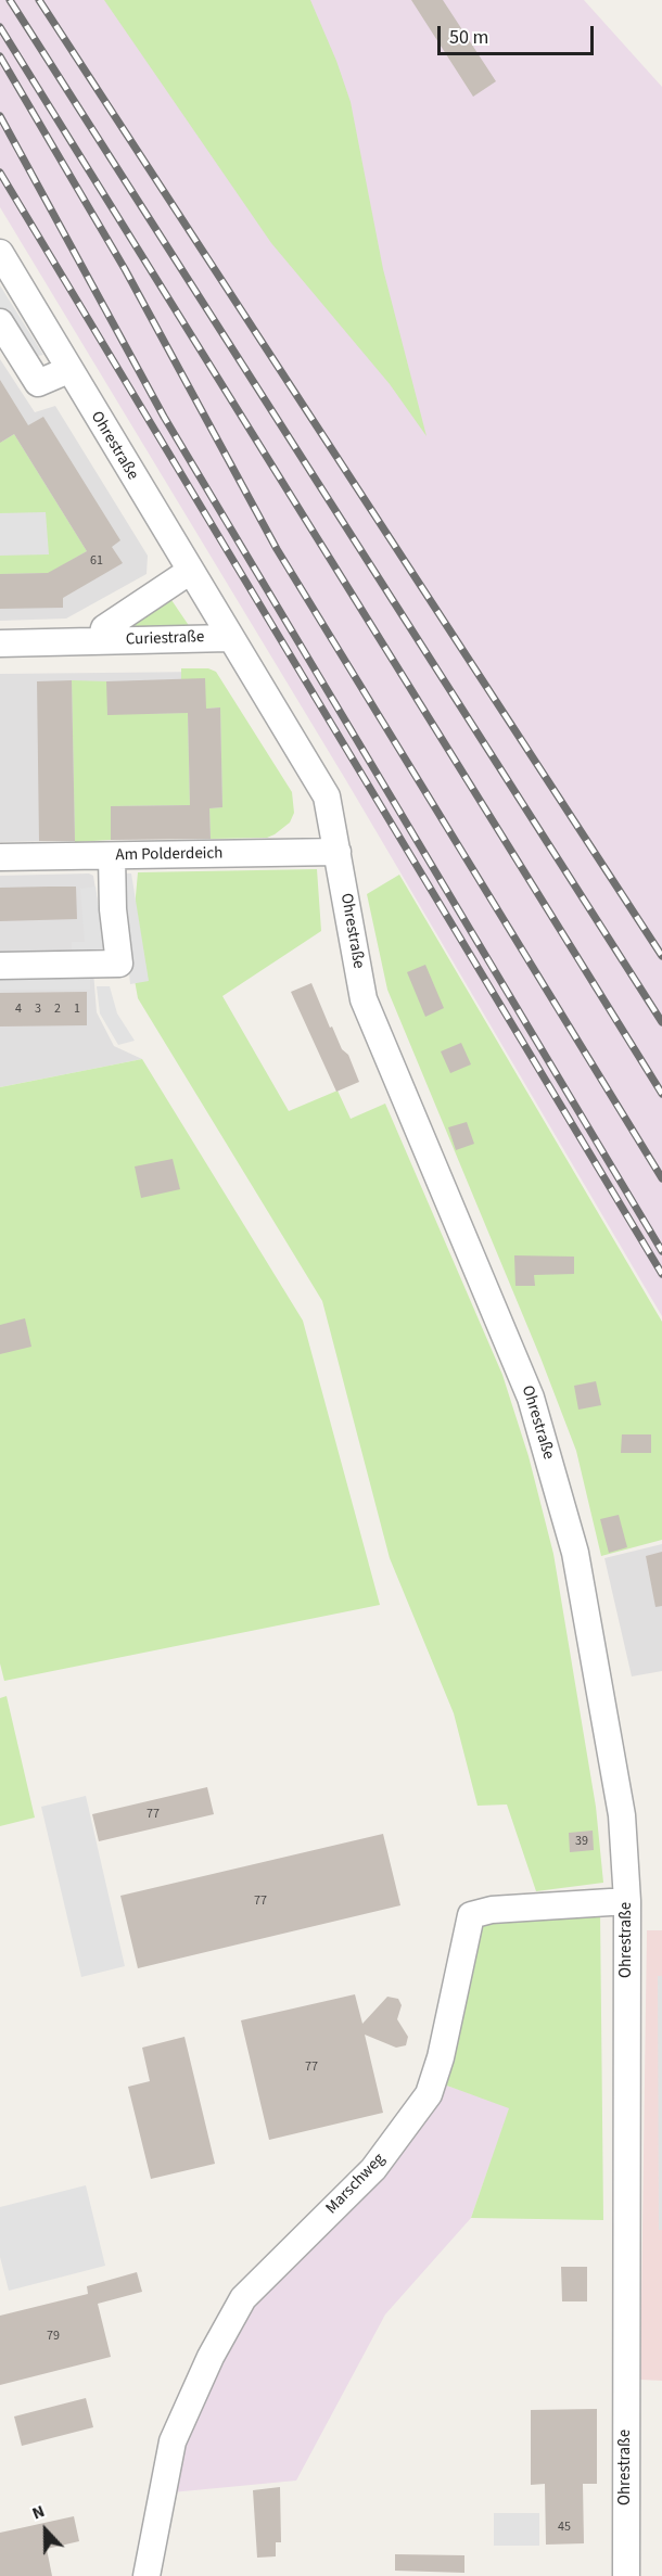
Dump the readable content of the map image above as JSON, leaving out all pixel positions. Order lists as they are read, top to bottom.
{
  "streets": {
    "street": [
      "Ohrestraße",
      "Curiestraße",
      "Am Polderdeich",
      "Marschweg"
    ]
  },
  "crossings": [
    ["Ohrestraße", "Curiestraße"],
    ["Ohrestraße", "Am Polderdeich"],
    ["Ohrestraße", "Marschweg"]
  ],
  "house_numbers": [
    "61",
    "4",
    "3",
    "2",
    "1",
    "77",
    "39",
    "77",
    "77",
    "79",
    "45"
  ],
  "scale_bar": "50 m",
  "north": "top"
}
